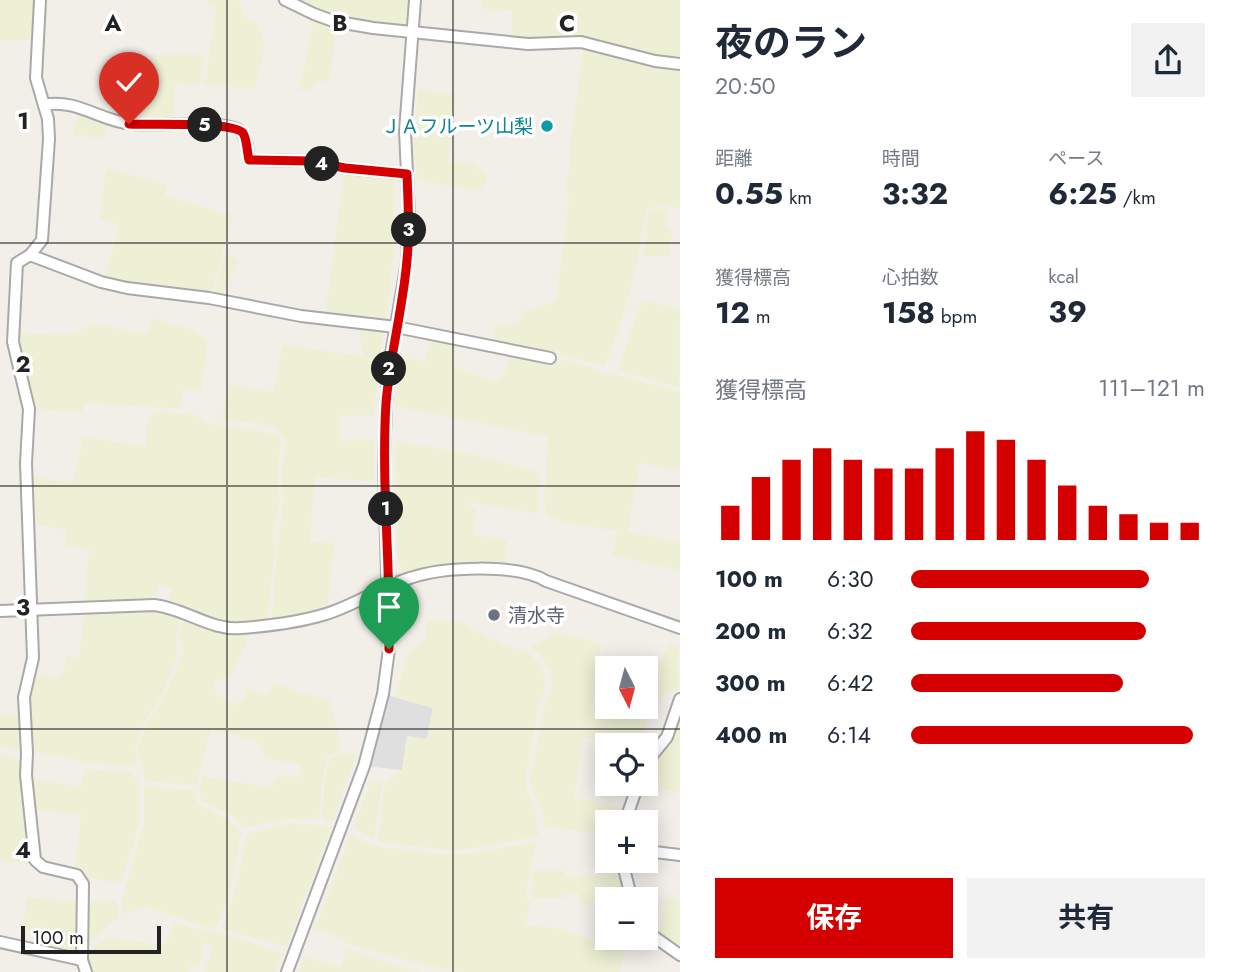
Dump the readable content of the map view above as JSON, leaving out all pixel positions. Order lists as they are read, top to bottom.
{
  "places": ["ＪＡフルーツ山梨", "清水寺"],
  "scale_bar": "100 m",
  "north": "bottom",
  "page": {
    "heading": ["夜のラン", "20:50"],
    "pins": [
      "5",
      "4",
      "3",
      "2",
      "1"
    ],
    "stats": [
      ["距離", "0.55 km"],
      ["時間", "3:32"],
      ["ペース", "6:25 /km"],
      ["獲得標高", "12 m"],
      ["心拍数", "158 bpm"],
      ["kcal", "39"]
    ],
    "chart": ["獲得標高", "111–121 m"],
    "list": [
      {
        "name": "100 m",
        "note": "6:30"
      },
      {
        "name": "200 m",
        "note": "6:32"
      },
      {
        "name": "300 m",
        "note": "6:42"
      },
      {
        "name": "400 m",
        "note": "6:14"
      }
    ],
    "map_buttons": ["+", "−"],
    "buttons": ["保存", "共有"],
    "scale": "100 m"
  },
  "grid": {
    "columns": ["A", "B", "C"],
    "rows": [
      "1",
      "2",
      "3",
      "4"
    ]
  }
}
